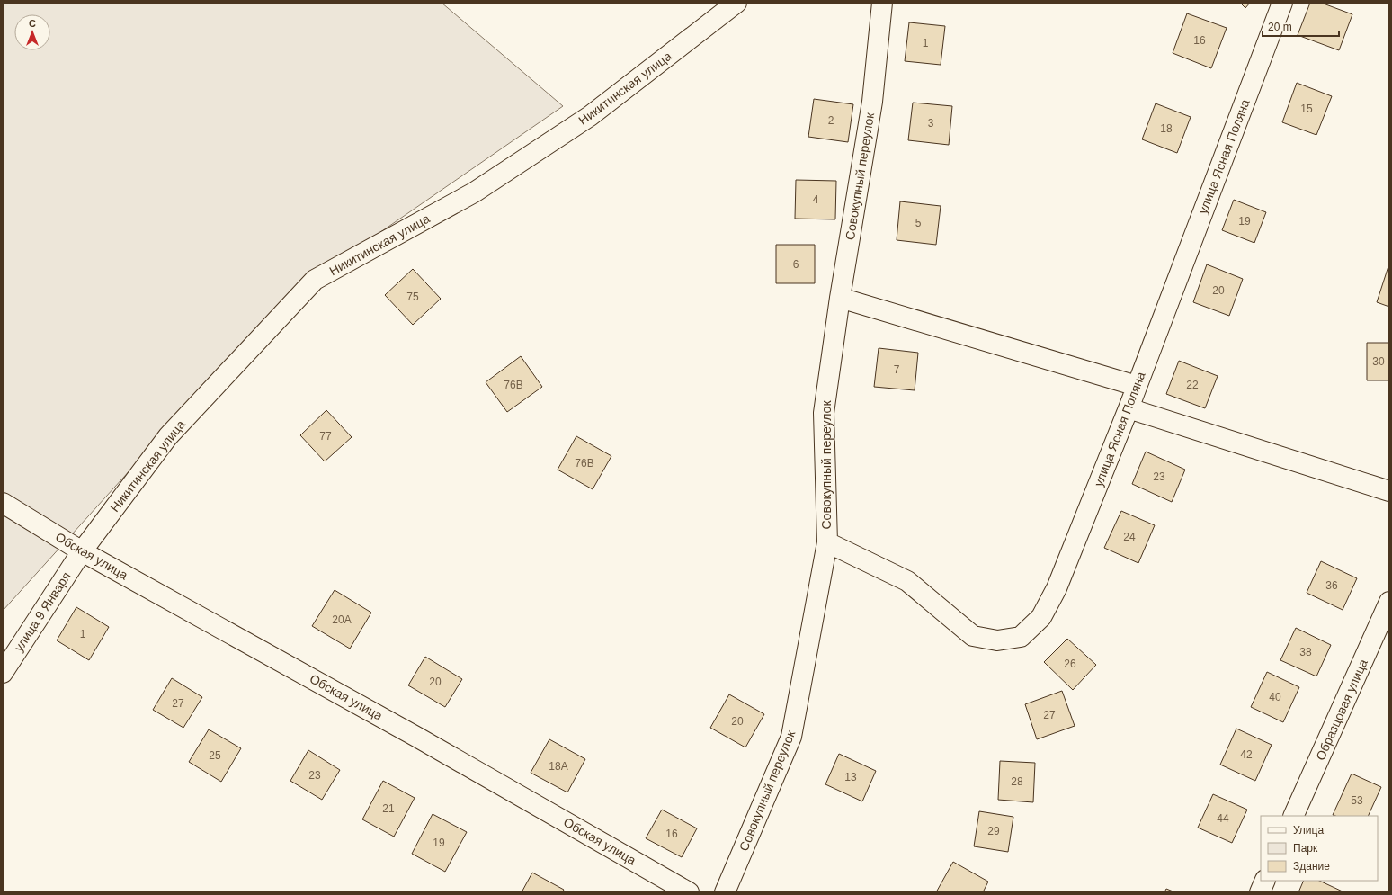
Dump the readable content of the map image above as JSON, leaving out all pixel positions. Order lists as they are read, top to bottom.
{
  "streets": {
    "street": [
      "Никитинская улица",
      "улица Ясная Поляна",
      "Совокупный переулок",
      "Обская улица",
      "улица 9 Января",
      "Образцовая улица"
    ]
  },
  "crossings": [
    ["Никитинская улица", "Обская улица"],
    ["Никитинская улица", "улица 9 Января"],
    ["улица Ясная Поляна", "Совокупный переулок"],
    ["Обская улица", "улица 9 Января"]
  ],
  "house_numbers": [
    "16",
    "1",
    "15",
    "2",
    "3",
    "18",
    "4",
    "19",
    "5",
    "6",
    "20",
    "75",
    "30",
    "7",
    "76В",
    "22",
    "77",
    "76В",
    "23",
    "24",
    "36",
    "20А",
    "1",
    "38",
    "26",
    "20",
    "40",
    "27",
    "27",
    "20",
    "42",
    "25",
    "18А",
    "23",
    "13",
    "28",
    "53",
    "21",
    "44",
    "29",
    "16",
    "19"
  ],
  "legend": ["Улица", "Парк", "Здание"],
  "scale_bar": "20 m",
  "north": "top"
}
